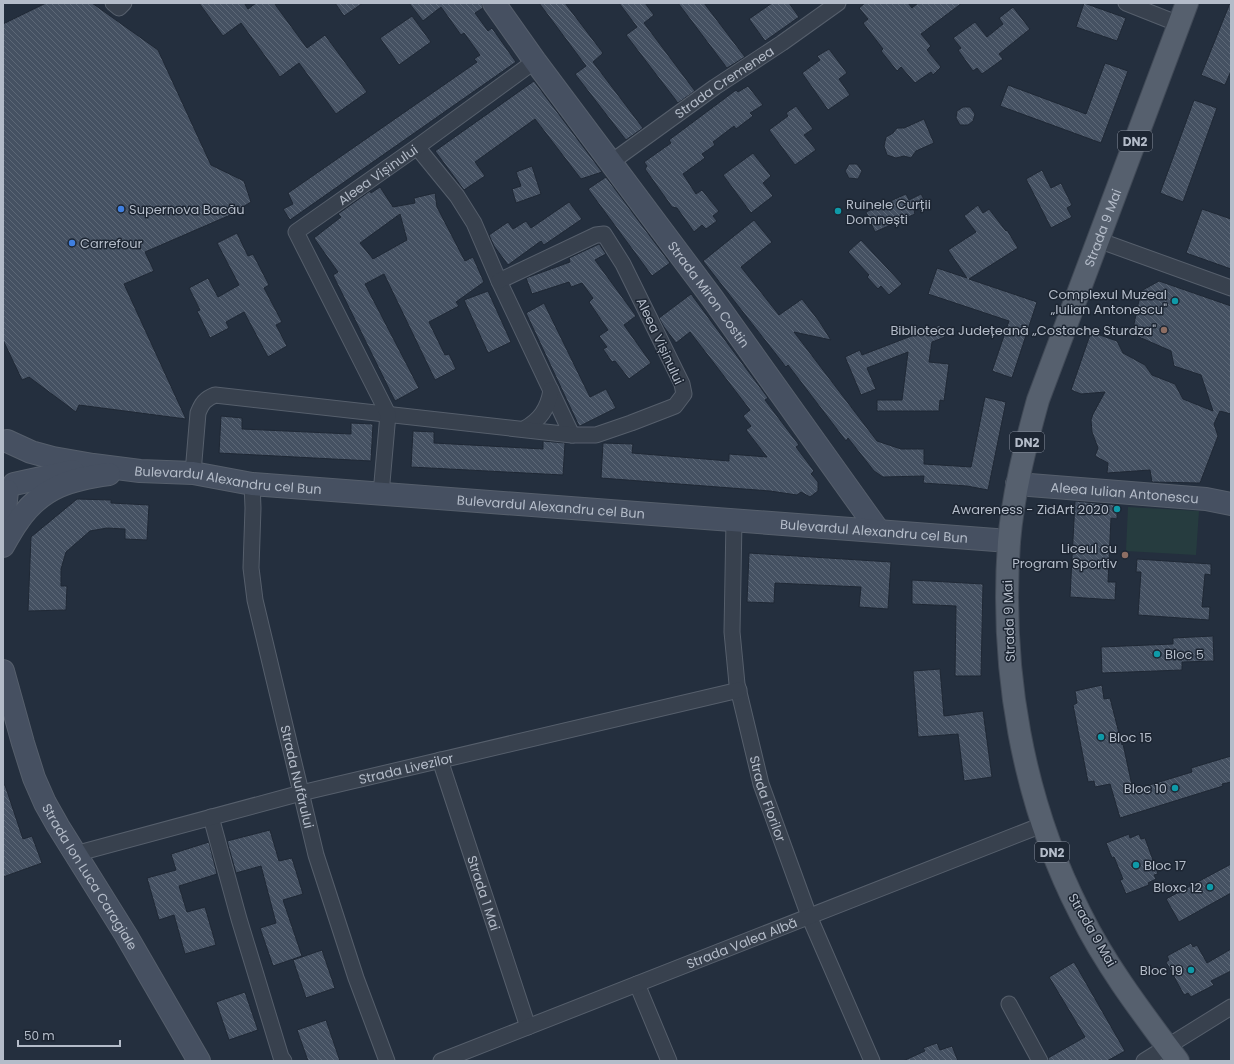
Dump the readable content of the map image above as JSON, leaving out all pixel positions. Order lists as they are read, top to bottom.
{
  "streets": {
    "main road": [
      "DN2",
      "Strada 9 Mai",
      "Strada Miron Costin",
      "Bulevardul Alexandru cel Bun",
      "Aleea Iulian Antonescu",
      "Strada Ion Luca Caragiale"
    ],
    "street": [
      "Strada Cremenea",
      "Aleea Vișinului",
      "Strada Livezilor",
      "Strada Nufărului",
      "Strada Florilor",
      "Strada 1 Mai",
      "Strada Valea Albă"
    ]
  },
  "crossings": [
    ["Strada Cremenea", "Strada Miron Costin"],
    ["Aleea Vișinului", "Bulevardul Alexandru cel Bun"],
    ["Strada 9 Mai", "Bulevardul Alexandru cel Bun"],
    ["Strada 9 Mai", "Aleea Iulian Antonescu"],
    ["Strada 9 Mai", "Strada Valea Albă"],
    ["Strada Miron Costin", "Bulevardul Alexandru cel Bun"],
    ["Bulevardul Alexandru cel Bun", "Strada Nufărului"],
    ["Bulevardul Alexandru cel Bun", "Strada Florilor"],
    ["Strada Livezilor", "Strada Nufărului"],
    ["Strada Livezilor", "Strada Florilor"],
    ["Strada Livezilor", "Strada Ion Luca Caragiale"],
    ["Strada Livezilor", "Strada 1 Mai"],
    ["Strada Florilor", "Strada Valea Albă"],
    ["Strada 1 Mai", "Strada Valea Albă"]
  ],
  "places": [
    "Supernova Bacău",
    "Ruinele Curții Domnești",
    "Carrefour",
    "Complexul Muzeal „Iulian Antonescu\"",
    "Biblioteca Județeană „Costache Sturdza\"",
    "Awareness - ZidArt 2020",
    "Liceul cu Program Sportiv",
    "Bloc 5",
    "Bloc 15",
    "Bloc 10",
    "Bloc 17",
    "Bloxc 12",
    "Bloc 19"
  ],
  "scale_bar": "50 m"
}
